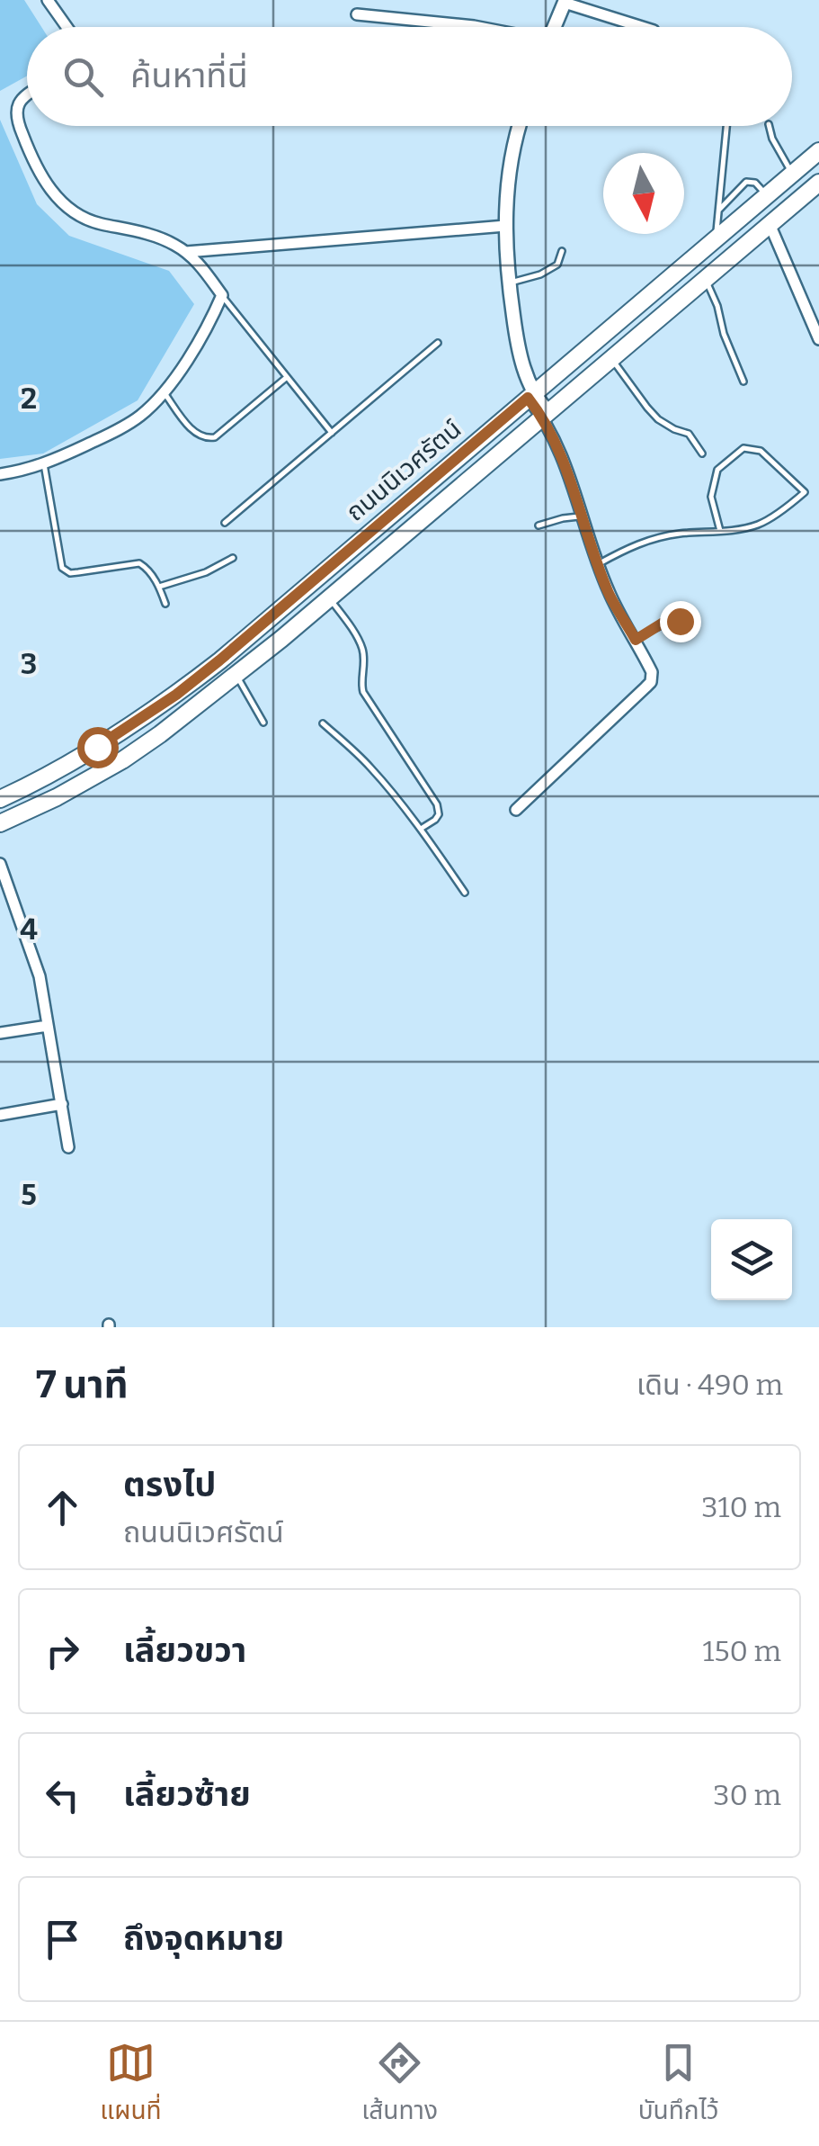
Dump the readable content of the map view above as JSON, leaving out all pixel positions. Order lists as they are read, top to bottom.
{
  "streets": {
    "main road": ["ถนนนิเวศรัตน์"]
  },
  "north": "bottom",
  "page": {
    "search": "ค้นหาที่นี่",
    "heading": ["7 นาที", "เดิน · 490 m"],
    "list": [
      ["ตรงไป", "ถนนนิเวศรัตน์", "310 m"],
      ["เลี้ยวขวา", "150 m"],
      ["เลี้ยวซ้าย", "30 m"],
      "ถึงจุดหมาย"
    ],
    "nav": ["แผนที่", "เส้นทาง", "บันทึกไว้"]
  },
  "grid": {
    "rows": [
      "2",
      "3",
      "4",
      "5"
    ]
  }
}
